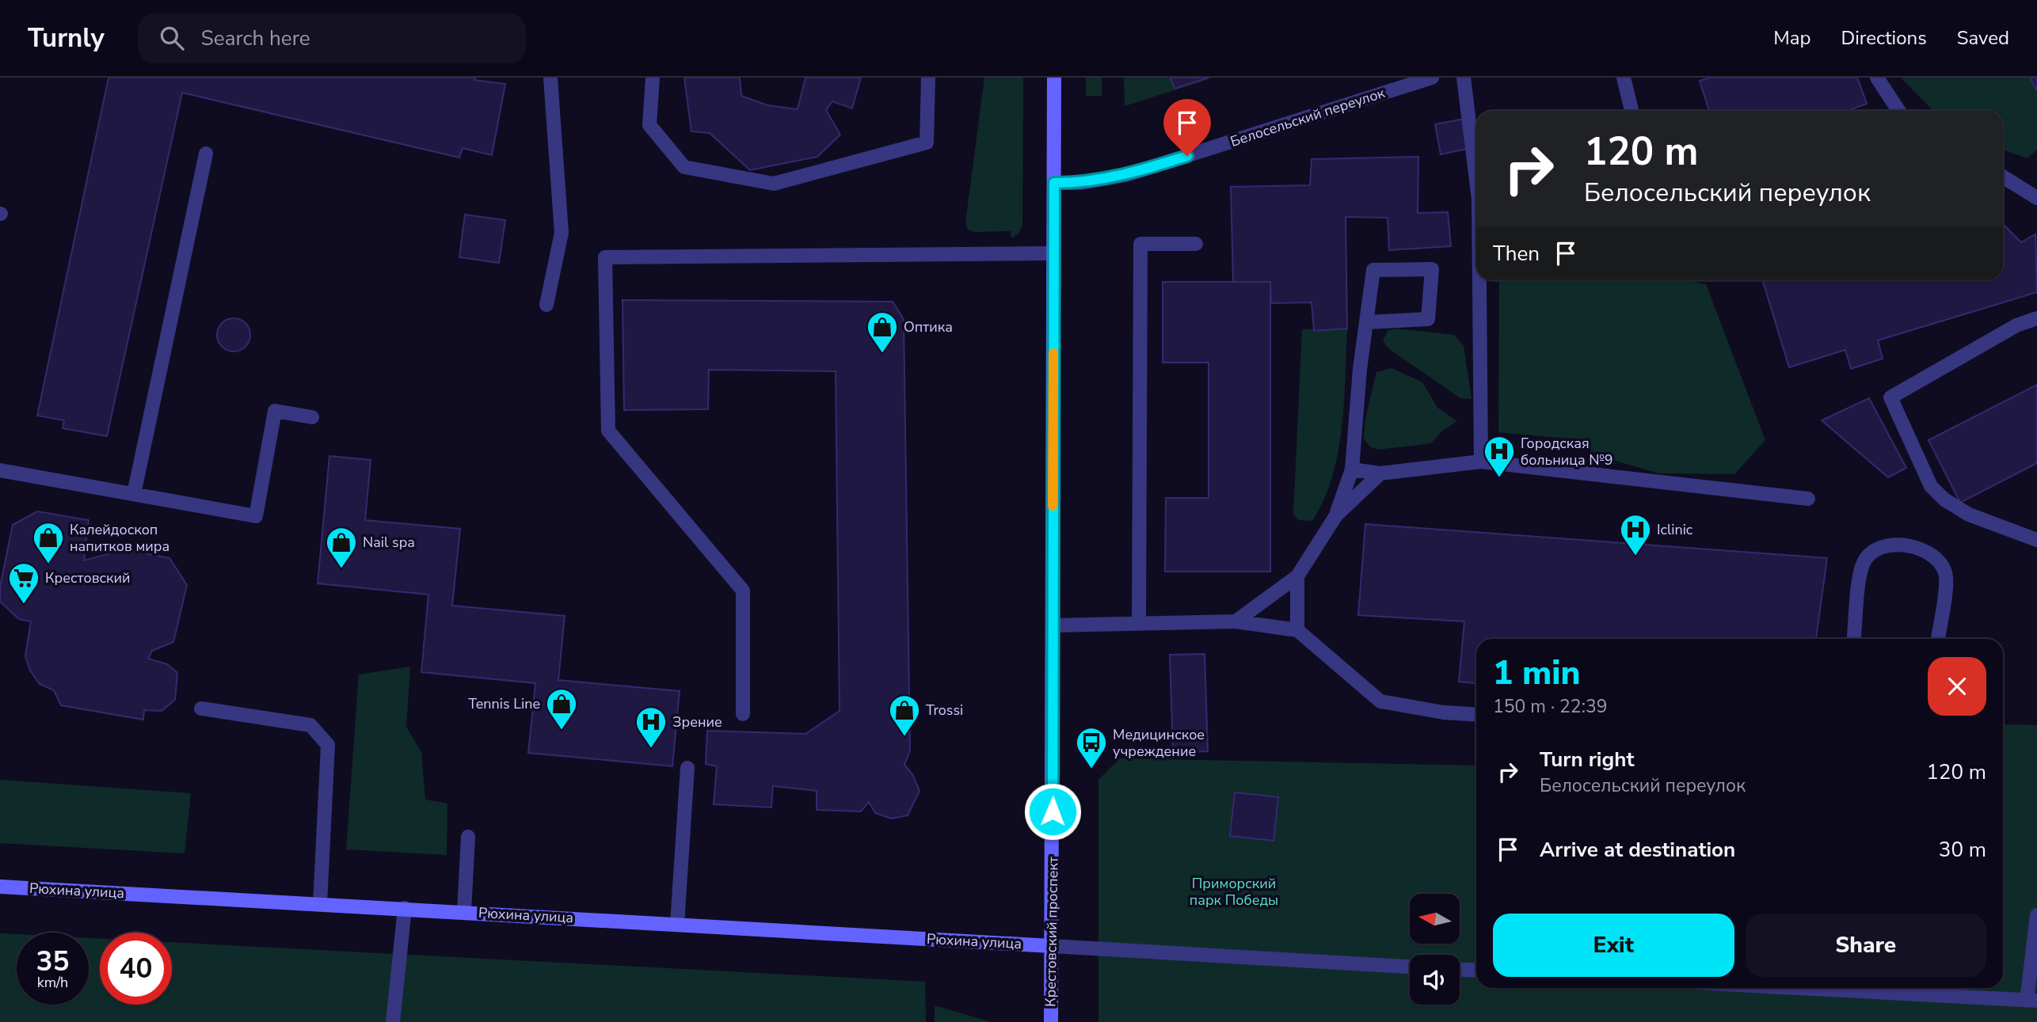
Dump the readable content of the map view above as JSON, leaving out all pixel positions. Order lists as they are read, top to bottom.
{
  "streets": {
    "street": ["Белосельский переулок", "Рюхина улица", "Крестовский проспект"]
  },
  "crossings": [
    ["Белосельский переулок", "Крестовский проспект"],
    ["Рюхина улица", "Крестовский проспект"]
  ],
  "parks": ["Приморский парк Победы"],
  "places": {
    "shop": [
      "Оптика",
      "Калейдоскоп напитков мира",
      "Nail spa",
      "Tennis Line",
      "Trossi"
    ],
    "hospital": ["Городская больница №9", "Iclinic", "Зрение"],
    "supermarket": ["Крестовский"],
    "bus stop": ["Медицинское учреждение"]
  },
  "north": "left",
  "page": {
    "header": "Turnly",
    "search": "Search here",
    "nav": ["Map", "Directions", "Saved"],
    "turn": ["120 m", "Белосельский переулок"],
    "then": "Then",
    "heading": ["1 min", "150 m · 22:39"],
    "list": [
      {
        "name": "Turn right",
        "note": "Белосельский переулок",
        "value": "120 m"
      },
      {
        "name": "Arrive at destination",
        "value": "30 m"
      }
    ],
    "buttons": ["Exit", "Share"],
    "speed": "35 km/h",
    "limit": "40"
  }
}
